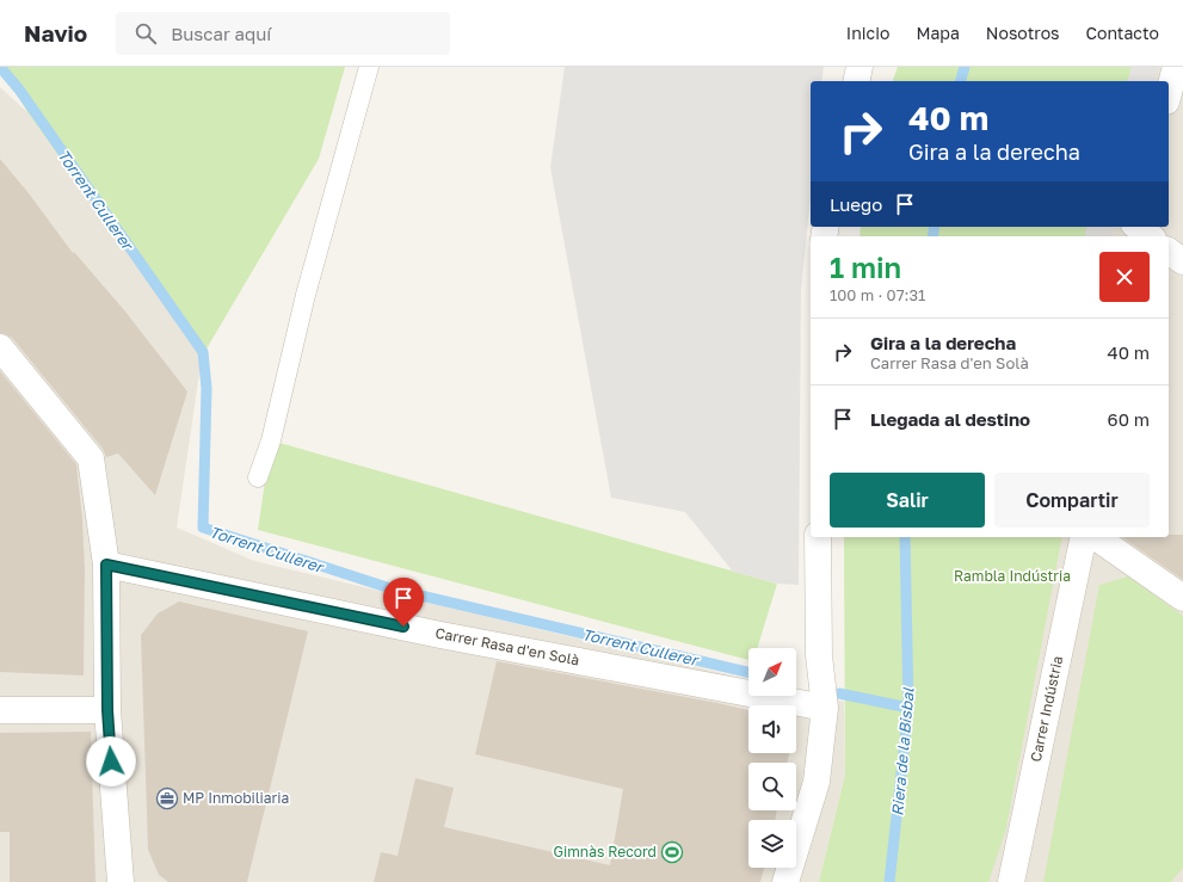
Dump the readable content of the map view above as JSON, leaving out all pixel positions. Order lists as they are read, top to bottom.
{
  "streets": {
    "street": ["Carrer Rasa d'en Solà", "Carrer Indústria"]
  },
  "water": ["Torrent Cullerer", "Riera de la Bisbal"],
  "parks": ["Rambla Indústria"],
  "places": {
    "office": ["MP Inmobiliaria"],
    "sports": ["Gimnàs Record"]
  },
  "north": "top right",
  "page": {
    "header": "Navio",
    "search": "Buscar aquí",
    "nav": [
      "Inicio",
      "Mapa",
      "Nosotros",
      "Contacto"
    ],
    "turn": ["40 m", "Gira a la derecha"],
    "then": "Luego",
    "heading": ["1 min", "100 m · 07:31"],
    "list": [
      {
        "name": "Gira a la derecha",
        "note": "Carrer Rasa d'en Solà",
        "value": "40 m"
      },
      {
        "name": "Llegada al destino",
        "value": "60 m"
      }
    ],
    "buttons": ["Salir", "Compartir"]
  }
}
